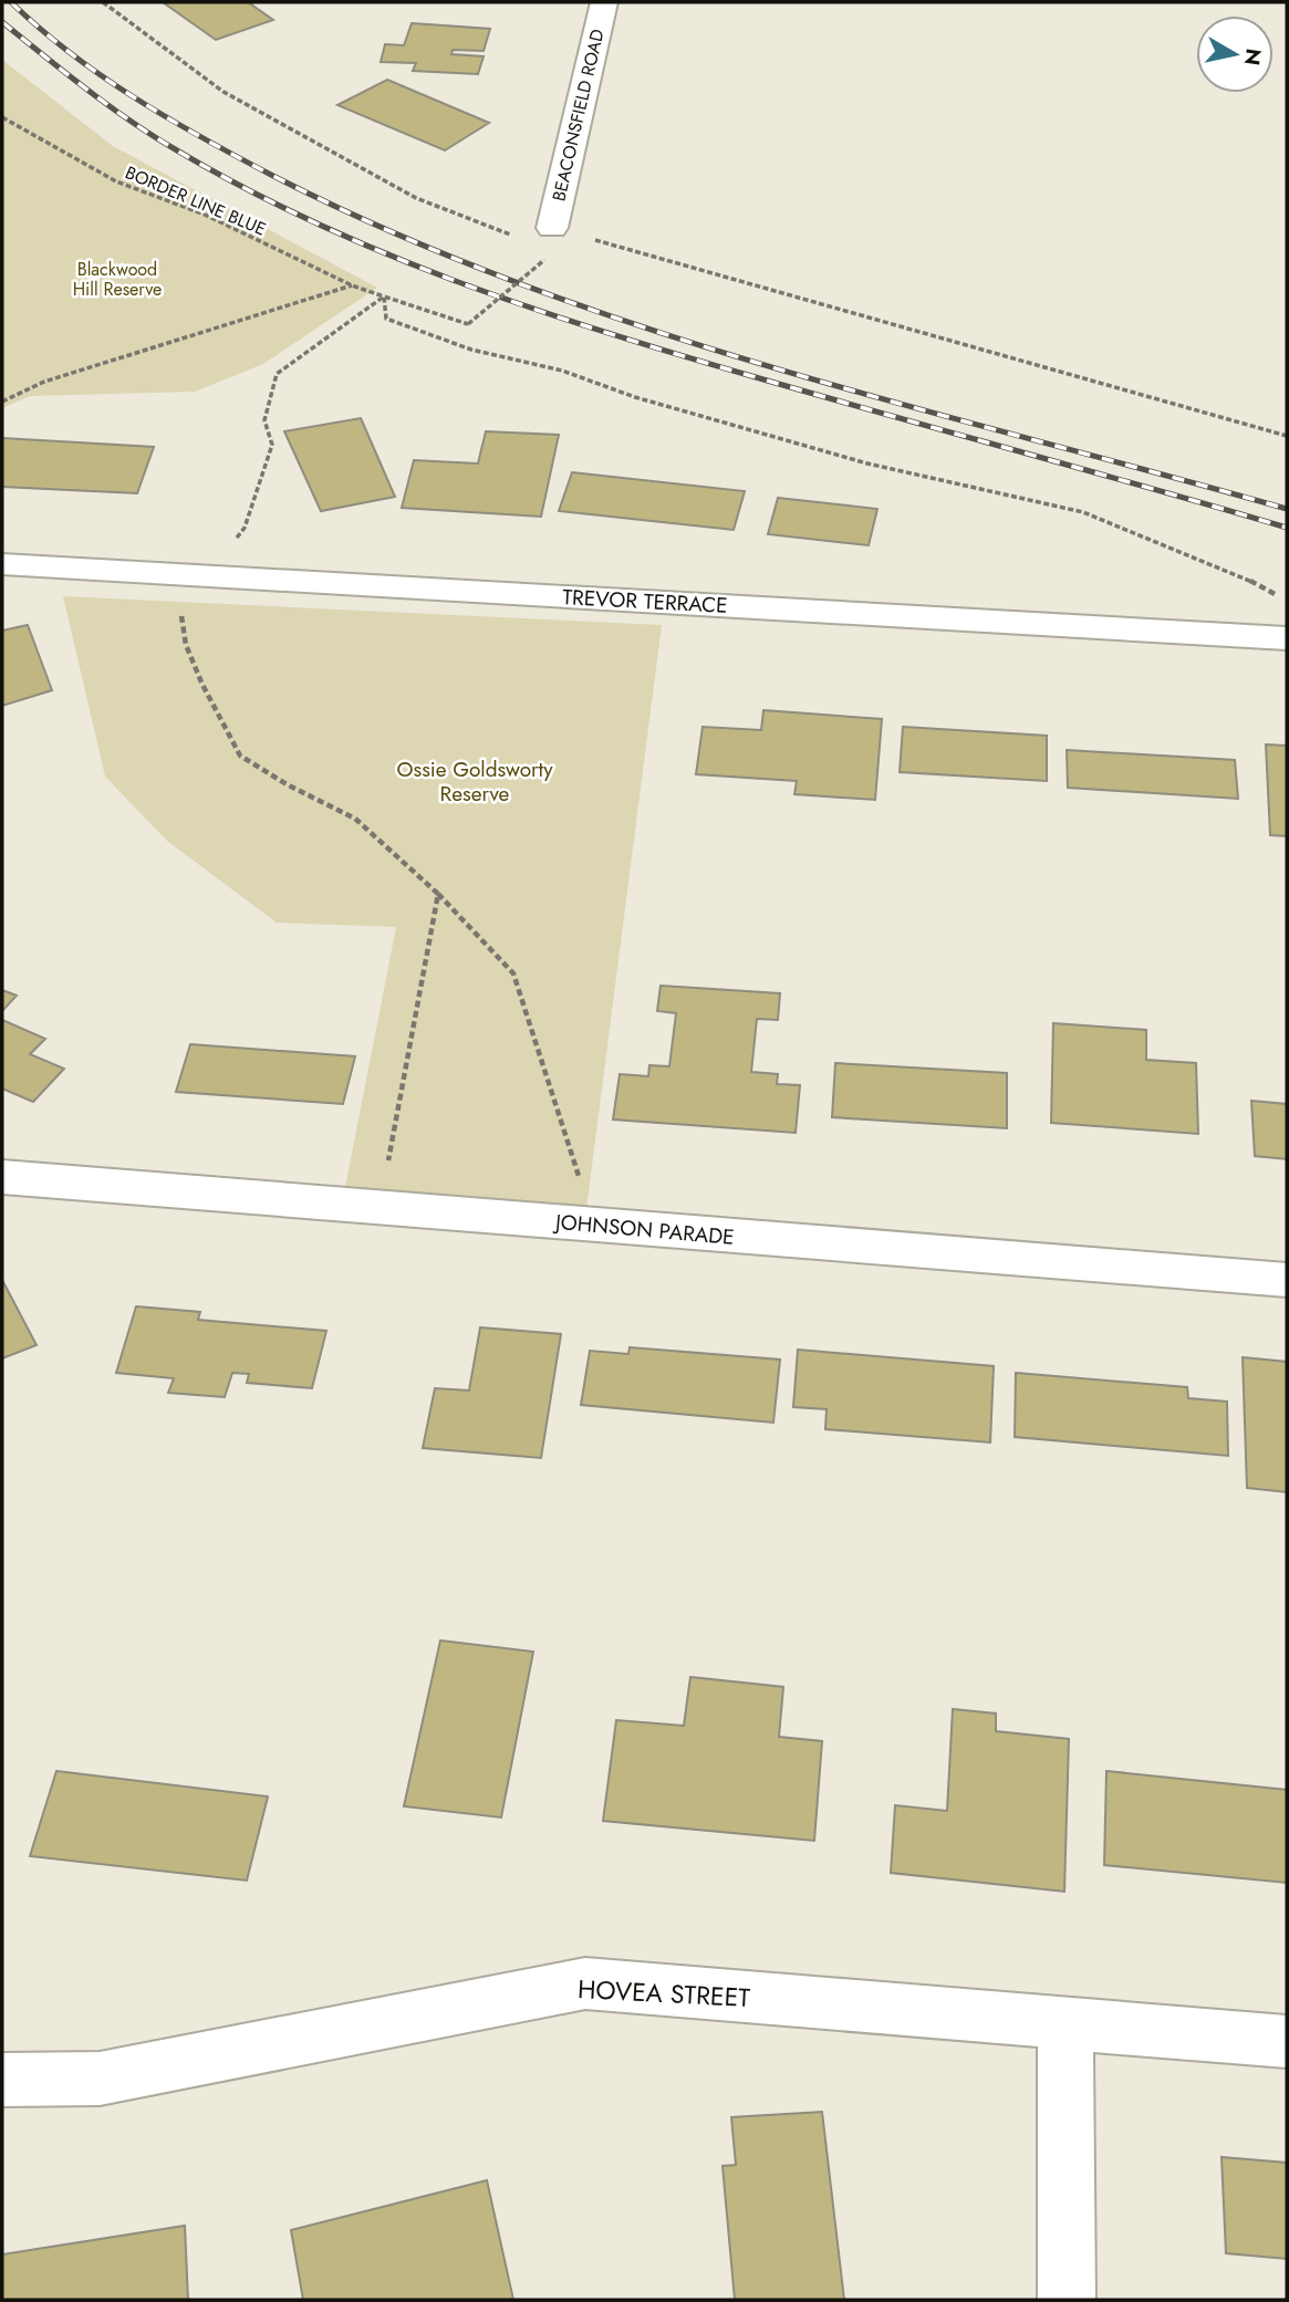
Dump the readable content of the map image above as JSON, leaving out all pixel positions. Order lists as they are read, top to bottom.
{
  "streets": {
    "street": [
      "BEACONSFIELD ROAD",
      "TREVOR TERRACE",
      "JOHNSON PARADE",
      "HOVEA STREET"
    ],
    "path": ["BORDER LINE BLUE"]
  },
  "parks": ["Blackwood Hill Reserve", "Ossie Goldsworty Reserve"],
  "north": "right"
}
